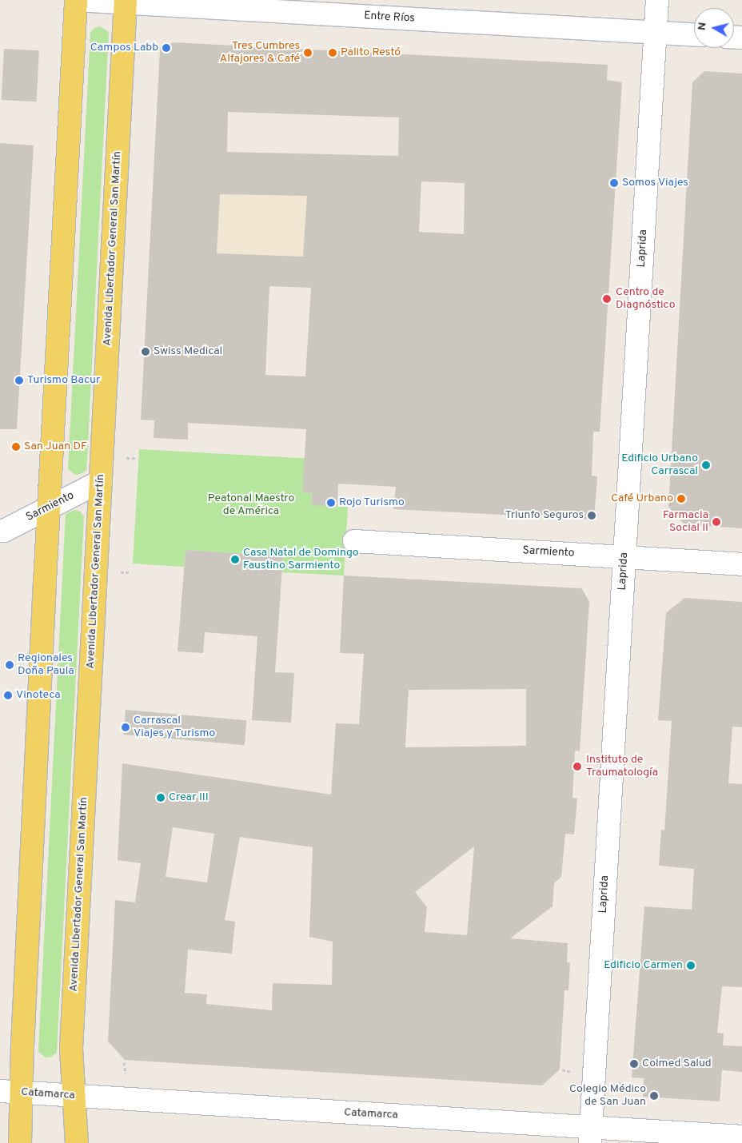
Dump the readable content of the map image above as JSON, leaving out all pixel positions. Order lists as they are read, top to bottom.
{
  "streets": {
    "main road": ["Avenida Libertador General San Martín"],
    "street": [
      "Entre Ríos",
      "Laprida",
      "Sarmiento",
      "Catamarca"
    ]
  },
  "crossings": [
    ["Entre Ríos", "Avenida Libertador General San Martín"],
    ["Entre Ríos", "Laprida"],
    ["Avenida Libertador General San Martín", "Sarmiento"],
    ["Avenida Libertador General San Martín", "Catamarca"],
    ["Laprida", "Sarmiento"],
    ["Laprida", "Catamarca"]
  ],
  "parks": ["Peatonal Maestro de América"],
  "places": [
    "Campos Labb",
    "Tres Cumbres Alfajores & Café",
    "Palito Restó",
    "Somos Viajes",
    "Centro de Diagnóstico",
    "Swiss Medical",
    "Turismo Bacur",
    "San Juan DF",
    "Edificio Urbano Carrascal",
    "Café Urbano",
    "Rojo Turismo",
    "Triunfo Seguros",
    "Farmacia Social II",
    "Casa Natal de Domingo Faustino Sarmiento",
    "Regionales Doña Paula",
    "Vinoteca",
    "Carrascal Viajes y Turismo",
    "Instituto de Traumatología",
    "Crear III",
    "Edificio Carmen",
    "Colmed Salud",
    "Colegio Médico de San Juan"
  ],
  "north": "left"
}
